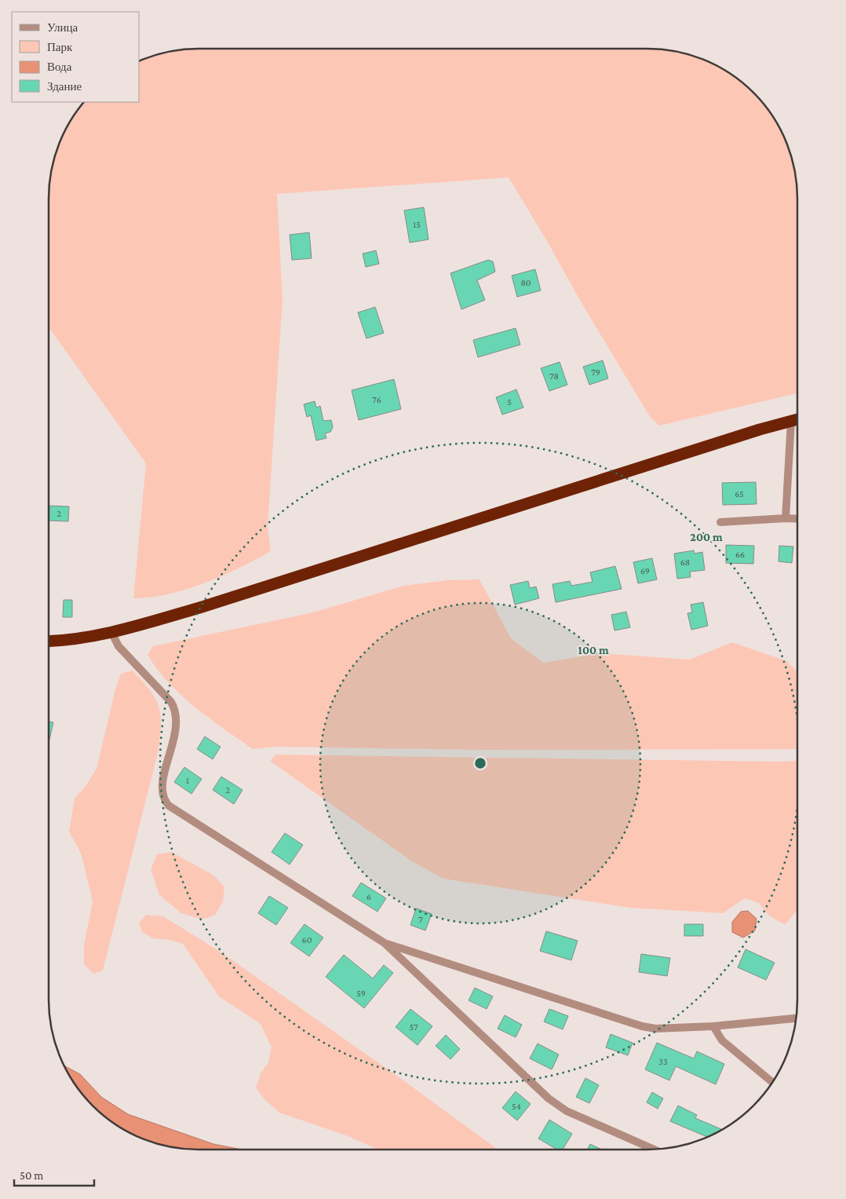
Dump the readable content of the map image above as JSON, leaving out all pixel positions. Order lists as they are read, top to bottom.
{
  "house_numbers": [
    "15",
    "80",
    "79",
    "78",
    "76",
    "5",
    "65",
    "2",
    "66",
    "68",
    "69",
    "1",
    "2",
    "6",
    "7",
    "60",
    "59",
    "57",
    "33",
    "54"
  ],
  "legend": [
    "Улица",
    "Парк",
    "Вода",
    "Здание"
  ],
  "scale_bar": "50 m",
  "rings": ["200 m", "100 m"]
}
